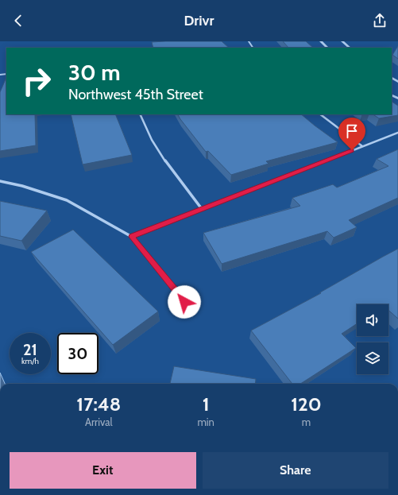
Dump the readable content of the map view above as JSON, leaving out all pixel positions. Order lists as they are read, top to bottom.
{
  "page": {
    "header": "Drivr",
    "turn": ["30 m", "Northwest 45th Street"],
    "speed": "21 km/h",
    "limit": "30",
    "eta": [
      "17:48",
      "Arrival",
      "1",
      "min",
      "120",
      "m"
    ],
    "buttons": ["Exit", "Share"]
  }
}
